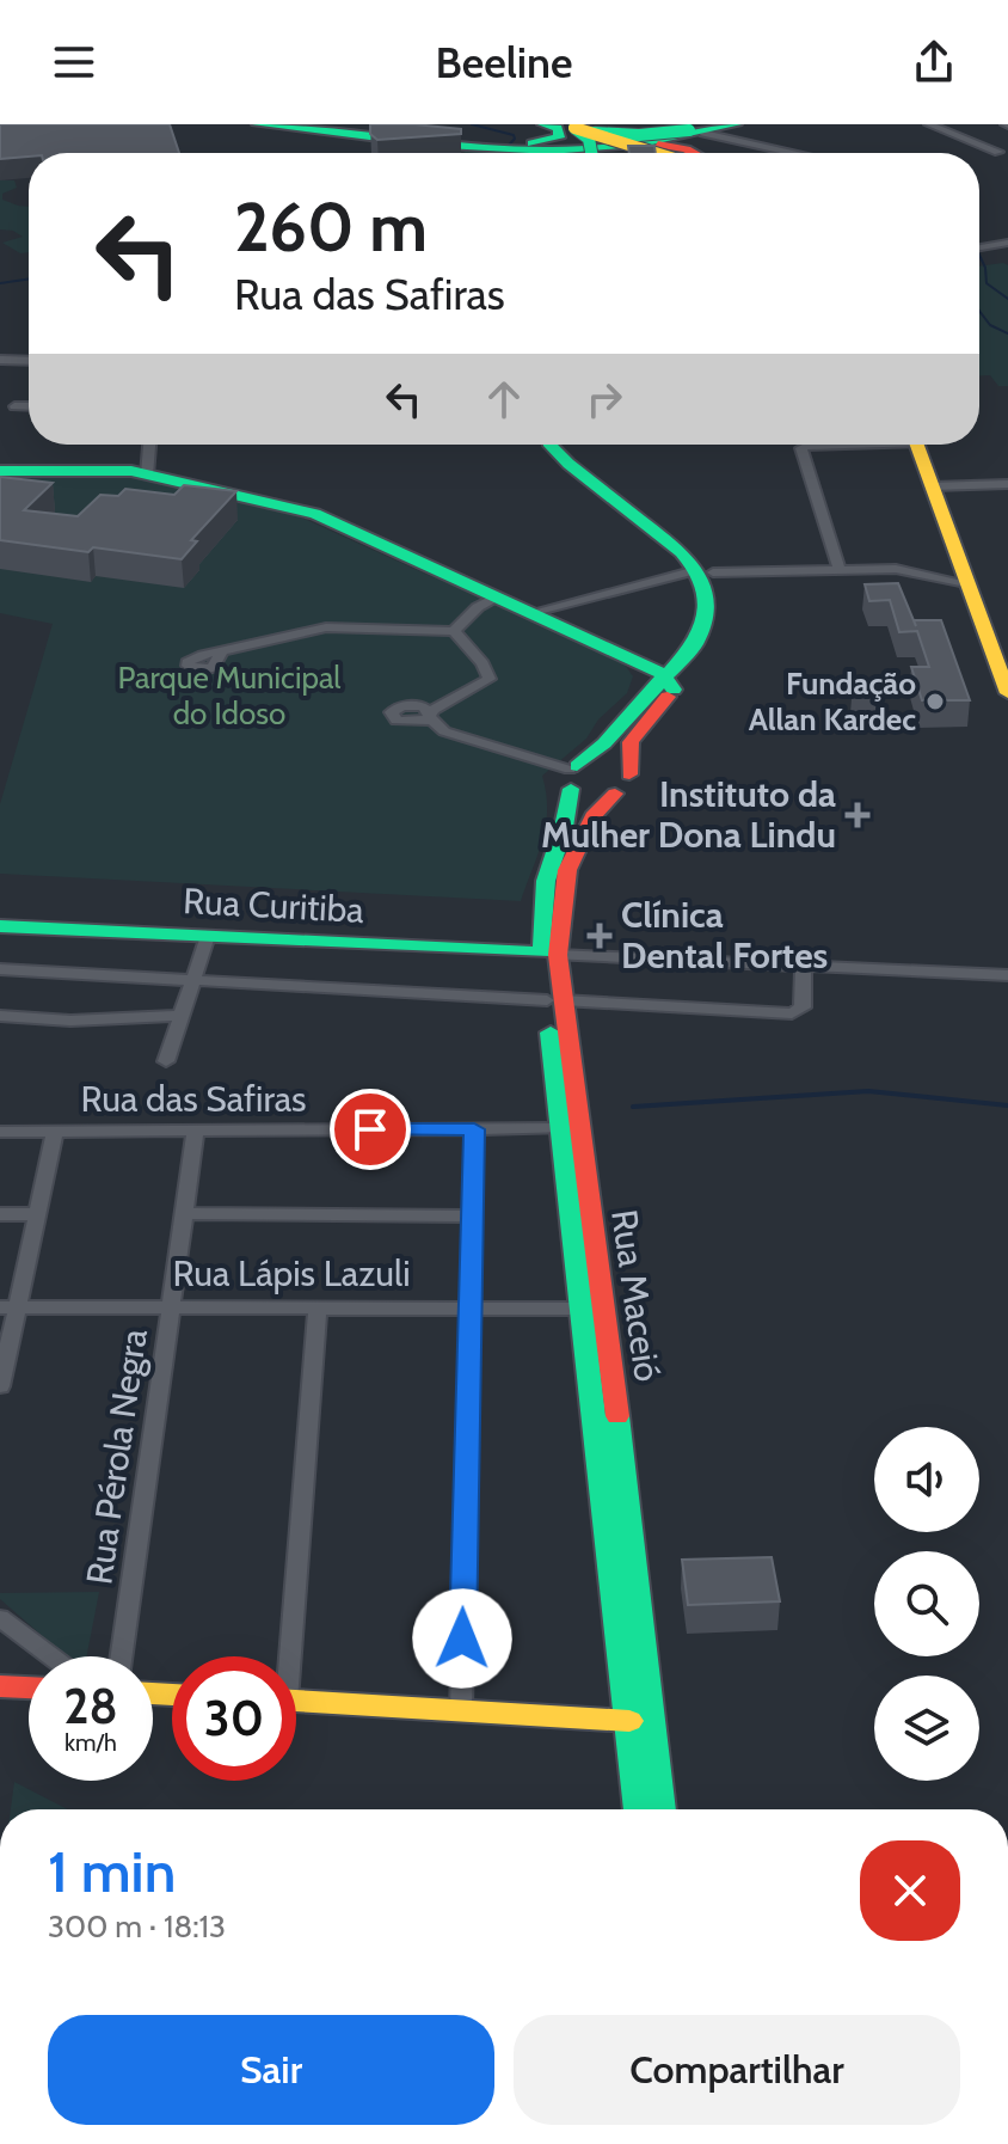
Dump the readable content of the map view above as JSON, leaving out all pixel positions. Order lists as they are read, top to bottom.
{
  "streets": {
    "main road": ["Rua Curitiba", "Rua Maceió"],
    "street": ["Rua das Safiras", "Rua Lápis Lazuli", "Rua Pérola Negra"]
  },
  "crossings": [
    ["Rua Curitiba", "Rua Maceió"],
    ["Rua das Safiras", "Rua Maceió"],
    ["Rua das Safiras", "Rua Pérola Negra"],
    ["Rua Lápis Lazuli", "Rua Maceió"],
    ["Rua Lápis Lazuli", "Rua Pérola Negra"]
  ],
  "parks": ["Parque Municipal do Idoso"],
  "places": {
    "other": ["Fundação Allan Kardec"],
    "health": ["Instituto da Mulher Dona Lindu", "Clínica Dental Fortes"]
  },
  "page": {
    "header": "Beeline",
    "turn": ["260 m", "Rua das Safiras"],
    "speed": "28 km/h",
    "limit": "30",
    "heading": ["1 min", "300 m · 18:13"],
    "buttons": ["Sair", "Compartilhar"]
  }
}
